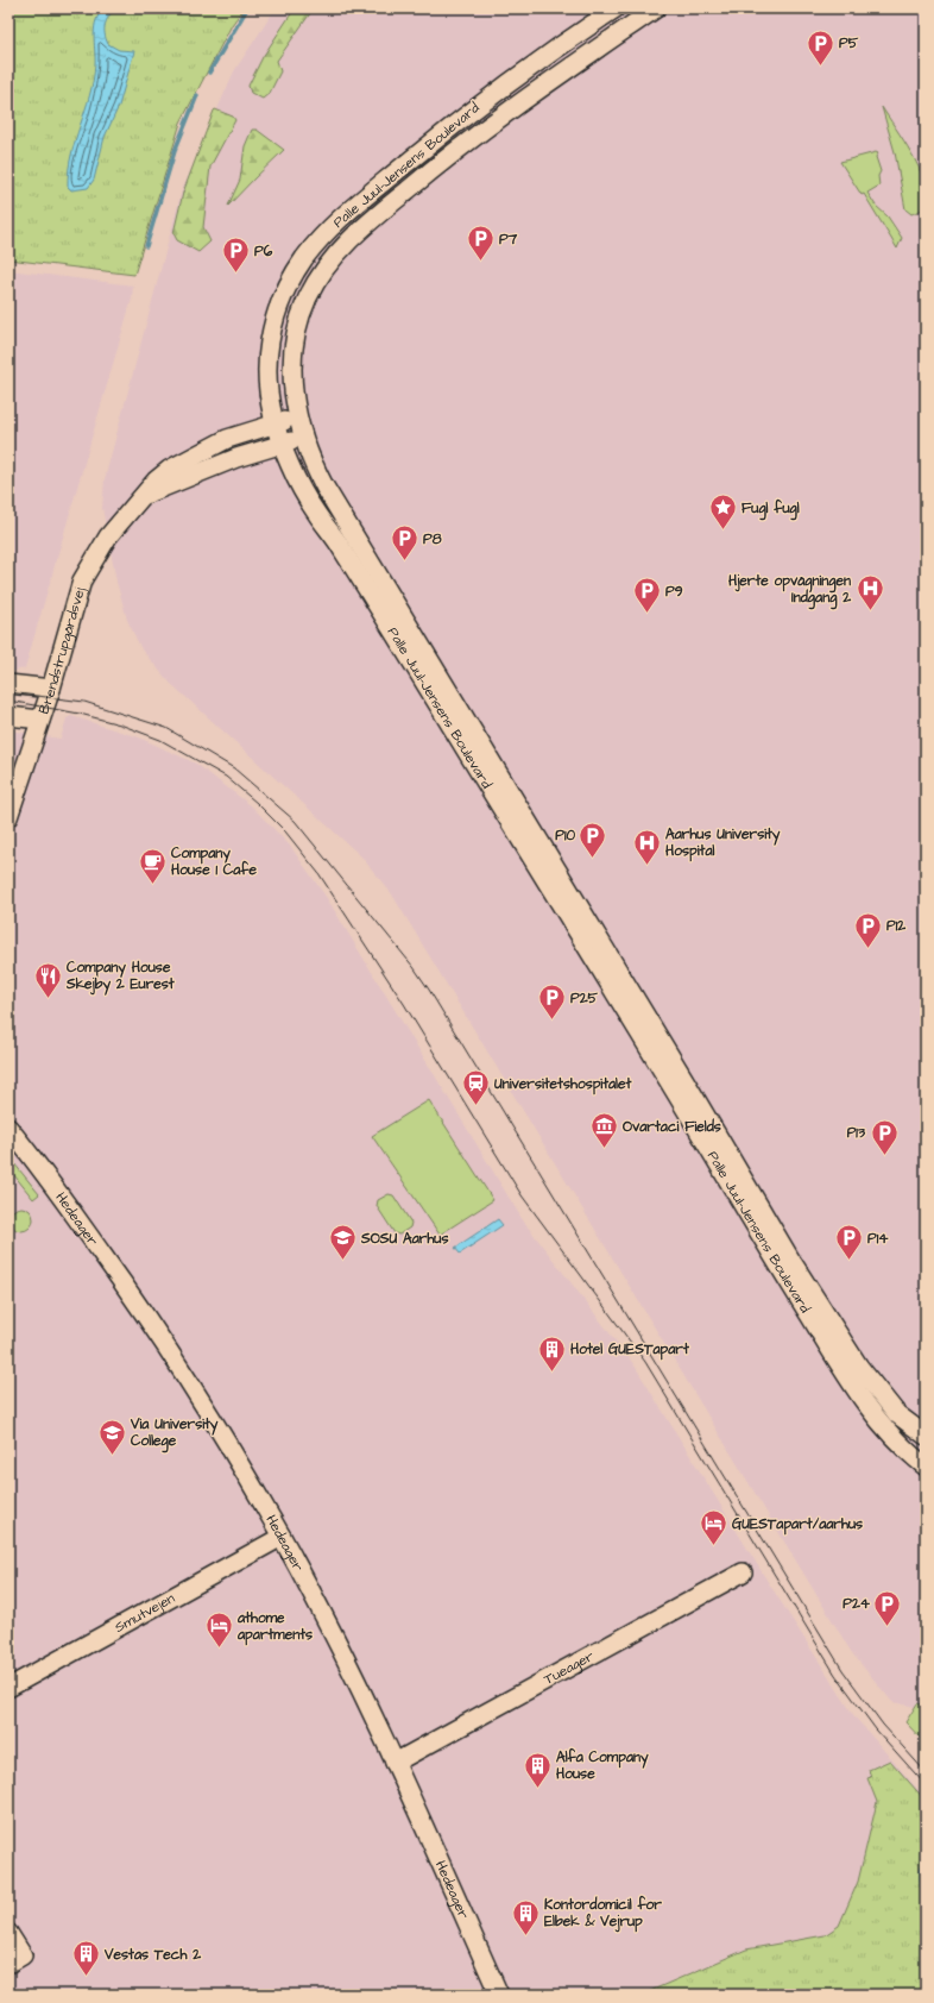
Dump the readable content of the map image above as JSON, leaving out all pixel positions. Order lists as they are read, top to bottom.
{
  "streets": {
    "street": [
      "Palle Juul-Jensens Boulevard",
      "Brendstrupgårdsvej",
      "Hedeager",
      "Smutvejen",
      "Tueager"
    ]
  },
  "crossings": [
    ["Palle Juul-Jensens Boulevard", "Brendstrupgårdsvej"],
    ["Hedeager", "Smutvejen"],
    ["Hedeager", "Tueager"]
  ],
  "places": {
    "parking": [
      "P5",
      "P7",
      "P6",
      "P8",
      "P9",
      "P10",
      "P12",
      "P25",
      "P13",
      "P14",
      "P24"
    ],
    "place": ["Fugl fugl"],
    "hospital": ["Hjerte opvågningen Indgang 2", "Aarhus University Hospital"],
    "cafe": ["Company House 1 Cafe"],
    "restaurant": ["Company House Skejby 2 Eurest"],
    "station": ["Universitetshospitalet"],
    "museum": ["Ovartaci Fields"],
    "school or university": ["SOSU Aarhus", "Via University College"],
    "building": [
      "Hotel GUESTapart",
      "Alfa Company House",
      "Kontordomicil for Elbek & Vejrup",
      "Vestas Tech 2"
    ],
    "hotel": ["GUESTapart/aarhus", "athome apartments"]
  }
}
